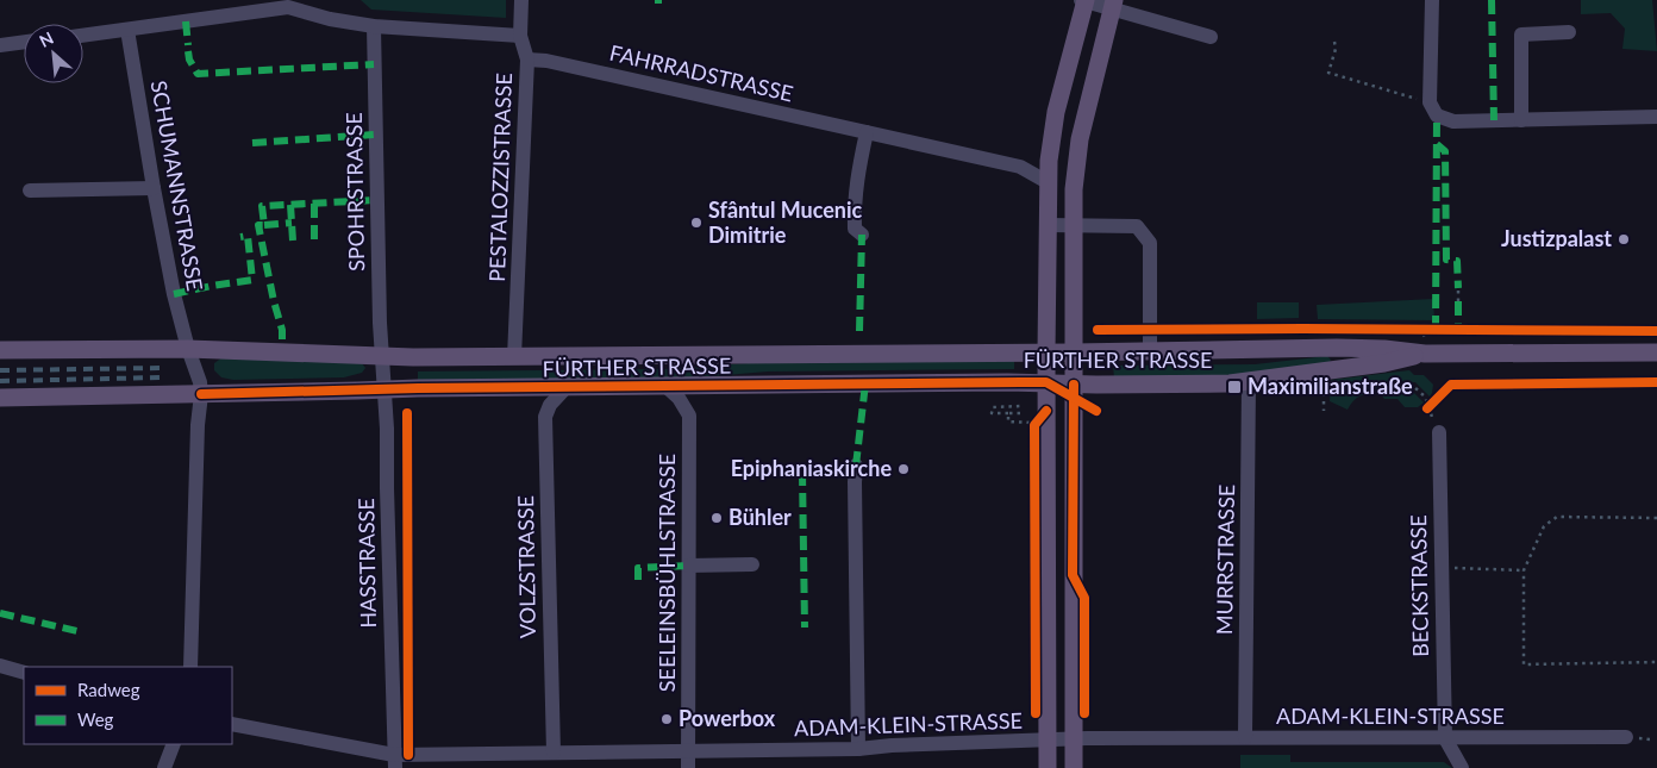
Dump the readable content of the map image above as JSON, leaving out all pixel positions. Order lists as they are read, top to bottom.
{
  "streets": {
    "main road": ["FÜRTHER STRASSE"],
    "street": [
      "FAHRRADSTRASSE",
      "PESTALOZZISTRASSE",
      "SCHUMANNSTRASSE",
      "SPOHRSTRASSE",
      "MURRSTRASSE",
      "HASSTRASSE",
      "VOLZSTRASSE",
      "SEELEINSBÜHLSTRASSE",
      "BECKSTRASSE",
      "ADAM-KLEIN-STRASSE"
    ]
  },
  "crossings": [
    ["FAHRRADSTRASSE", "PESTALOZZISTRASSE"],
    ["PESTALOZZISTRASSE", "FÜRTHER STRASSE"],
    ["SCHUMANNSTRASSE", "FÜRTHER STRASSE"],
    ["SPOHRSTRASSE", "FÜRTHER STRASSE"],
    ["SPOHRSTRASSE", "HASSTRASSE"],
    ["FÜRTHER STRASSE", "MURRSTRASSE"],
    ["FÜRTHER STRASSE", "HASSTRASSE"],
    ["FÜRTHER STRASSE", "VOLZSTRASSE"],
    ["FÜRTHER STRASSE", "SEELEINSBÜHLSTRASSE"],
    ["MURRSTRASSE", "ADAM-KLEIN-STRASSE"],
    ["HASSTRASSE", "ADAM-KLEIN-STRASSE"],
    ["VOLZSTRASSE", "ADAM-KLEIN-STRASSE"],
    ["SEELEINSBÜHLSTRASSE", "ADAM-KLEIN-STRASSE"],
    ["BECKSTRASSE", "ADAM-KLEIN-STRASSE"]
  ],
  "places": {
    "other": [
      "Sfântul Mucenic Dimitrie",
      "Justizpalast",
      "Epiphaniaskirche",
      "Bühler",
      "Powerbox"
    ],
    "transit": ["Maximilianstraße"]
  },
  "legend": ["Radweg", "Weg"],
  "north": "top left"
}
